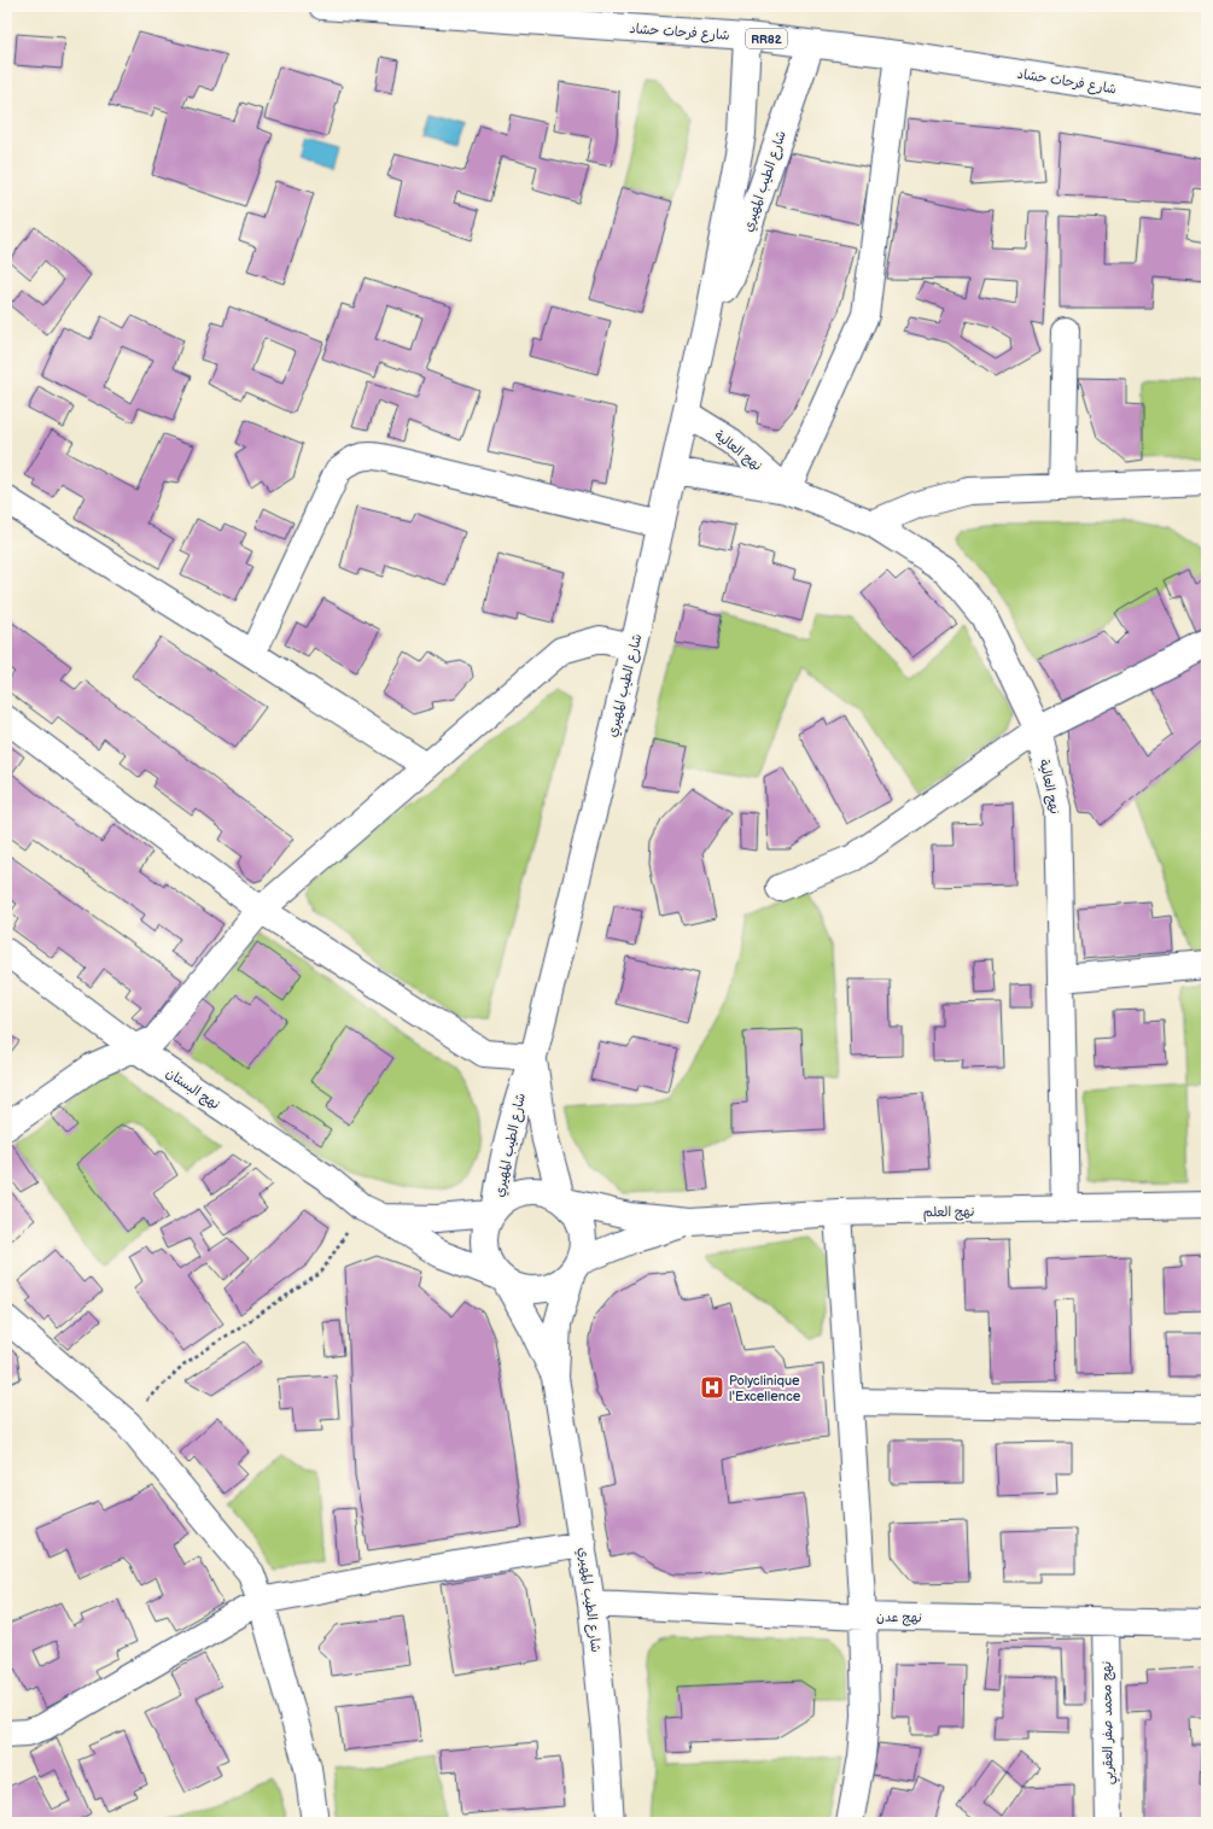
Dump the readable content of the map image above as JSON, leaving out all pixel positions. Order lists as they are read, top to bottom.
{
  "streets": {
    "street": [
      "شارع فرحات حشاد",
      "RR82",
      "شارع الطيب المهيري",
      "نهج العالية",
      "نهج البستان",
      "نهج العلم",
      "نهج عدن",
      "نهج محمد صفر العقربي"
    ]
  },
  "crossings": [
    ["شارع فرحات حشاد", "شارع الطيب المهيري"],
    ["شارع الطيب المهيري", "نهج العالية"],
    ["شارع الطيب المهيري", "نهج البستان"],
    ["شارع الطيب المهيري", "نهج العلم"],
    ["شارع الطيب المهيري", "نهج عدن"],
    ["نهج العالية", "نهج العلم"],
    ["نهج البستان", "نهج العلم"],
    ["نهج عدن", "نهج محمد صفر العقربي"]
  ],
  "places": {
    "hospital": ["Polyclinique l'Excellence"]
  }
}
